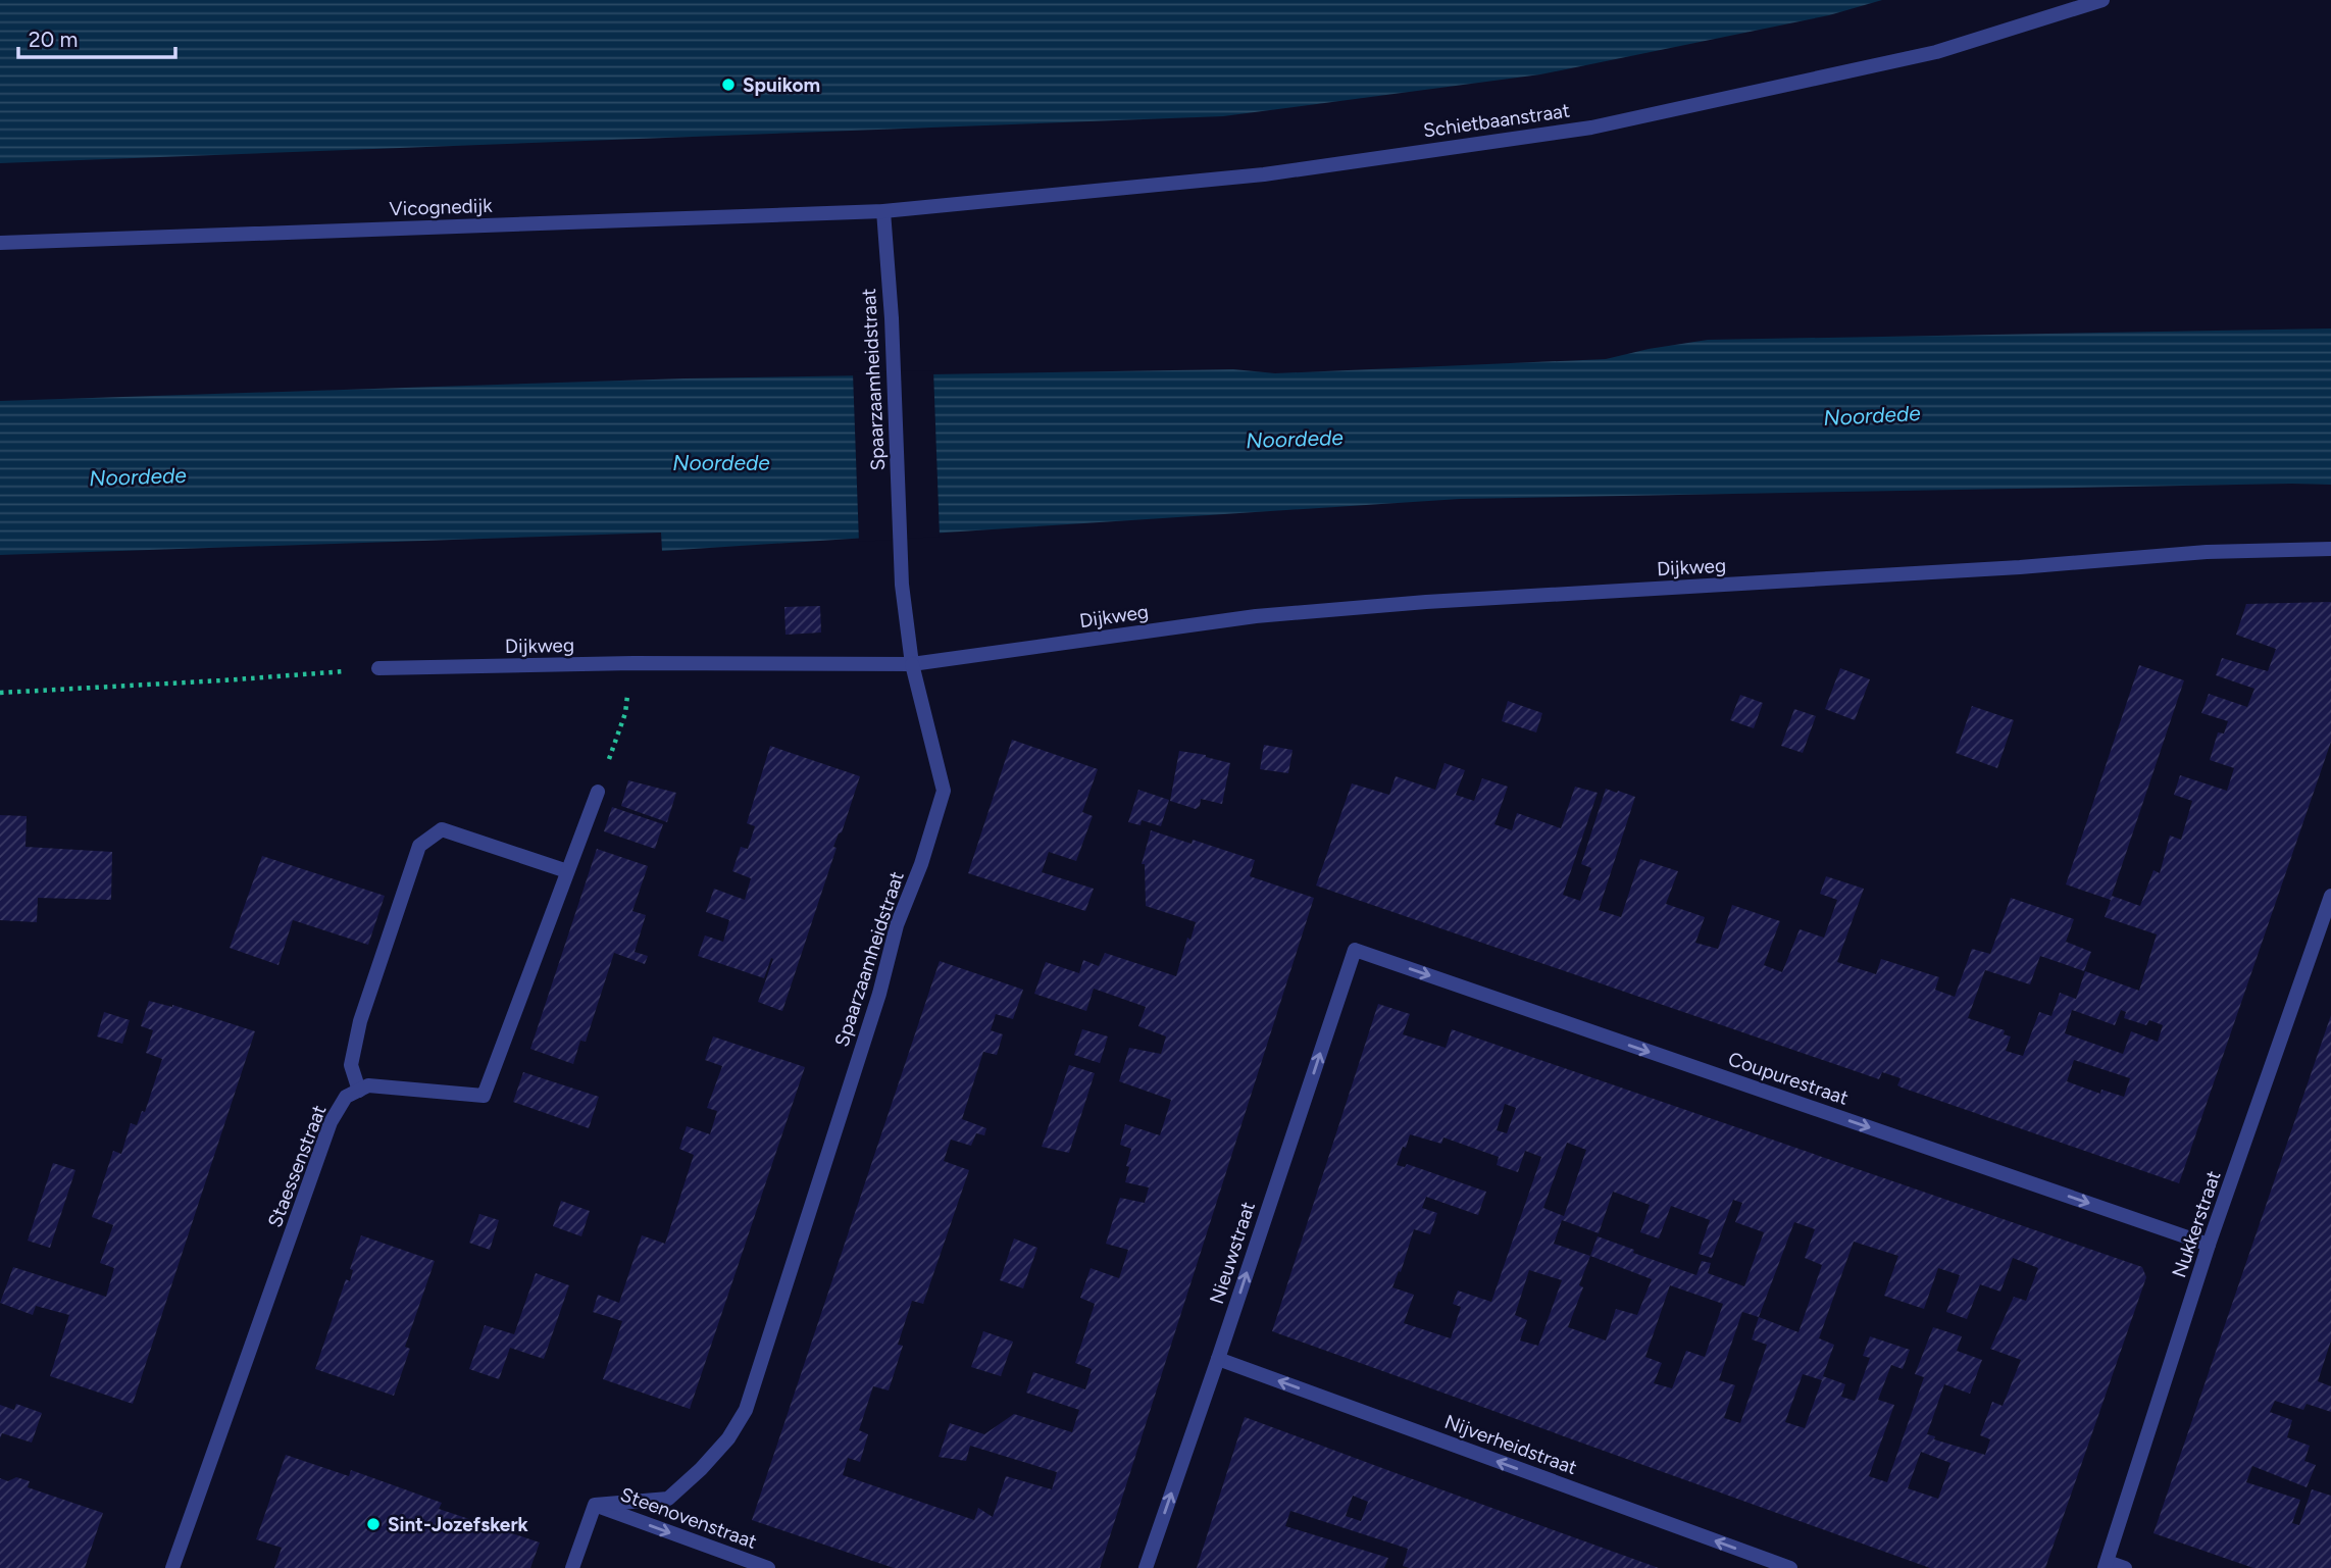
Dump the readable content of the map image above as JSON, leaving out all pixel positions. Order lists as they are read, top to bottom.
{
  "streets": {
    "street": [
      "Schietbaanstraat",
      "Vicognedijk",
      "Spaarzaamheidstraat",
      "Dijkweg",
      "Coupurestraat",
      "Staessenstraat",
      "Nukkerstraat",
      "Nieuwstraat",
      "Nijverheidstraat",
      "Steenovenstraat"
    ]
  },
  "crossings": [
    ["Schietbaanstraat", "Vicognedijk"],
    ["Schietbaanstraat", "Spaarzaamheidstraat"],
    ["Vicognedijk", "Spaarzaamheidstraat"],
    ["Spaarzaamheidstraat", "Dijkweg"],
    ["Spaarzaamheidstraat", "Steenovenstraat"],
    ["Coupurestraat", "Nukkerstraat"],
    ["Coupurestraat", "Nieuwstraat"],
    ["Nieuwstraat", "Nijverheidstraat"]
  ],
  "one_way": [
    "Coupurestraat",
    "Nieuwstraat",
    "Nijverheidstraat",
    "Steenovenstraat"
  ],
  "water": ["Noordede"],
  "places": ["Spuikom", "Sint-Jozefskerk"],
  "scale_bar": "20 m"
}
